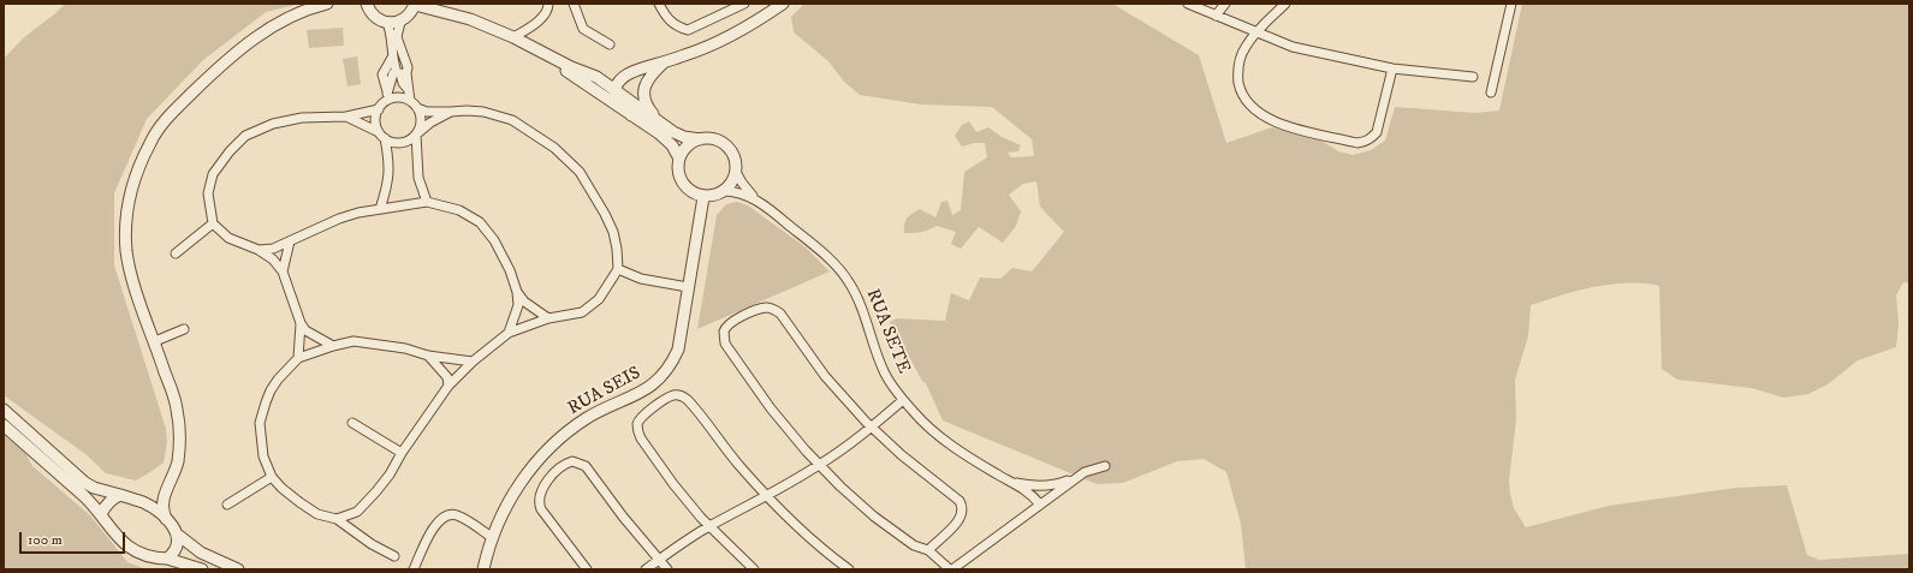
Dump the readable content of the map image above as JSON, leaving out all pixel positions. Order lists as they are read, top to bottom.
{
  "streets": {
    "street": ["RUA SETE", "RUA SEIS"]
  },
  "crossings": [
    ["RUA SETE", "RUA SEIS"]
  ],
  "scale_bar": "100 m"
}
